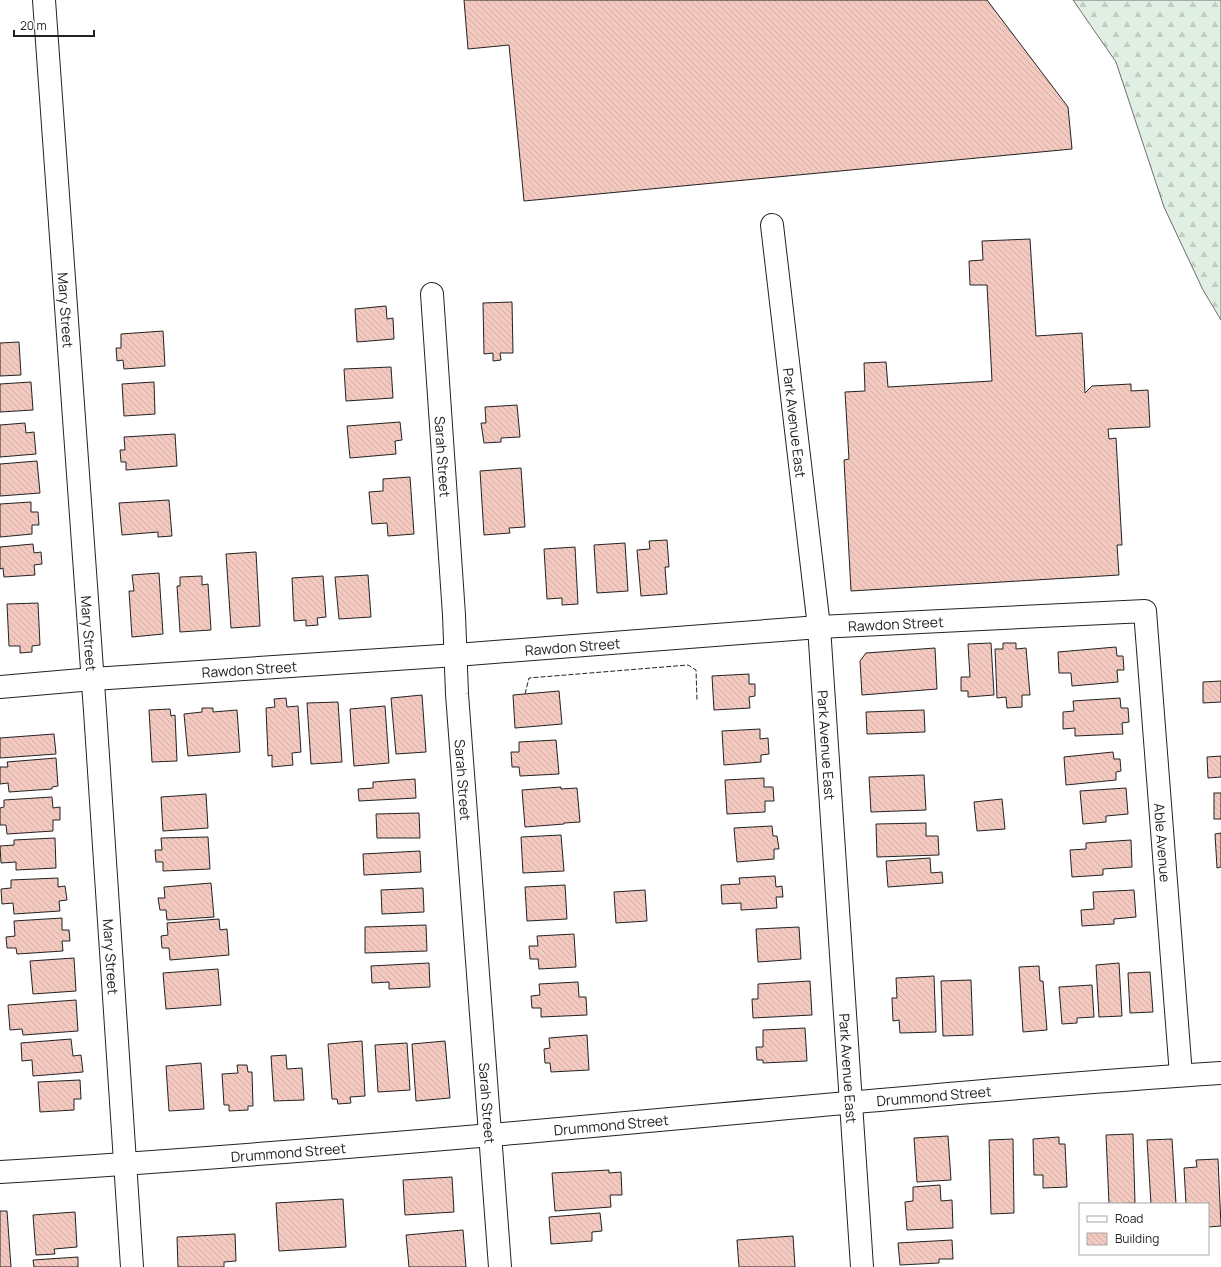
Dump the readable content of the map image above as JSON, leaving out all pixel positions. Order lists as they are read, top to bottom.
{
  "streets": {
    "street": [
      "Mary Street",
      "Park Avenue East",
      "Sarah Street",
      "Rawdon Street",
      "Able Avenue",
      "Drummond Street"
    ]
  },
  "crossings": [
    ["Mary Street", "Rawdon Street"],
    ["Mary Street", "Drummond Street"],
    ["Park Avenue East", "Rawdon Street"],
    ["Park Avenue East", "Drummond Street"],
    ["Sarah Street", "Rawdon Street"],
    ["Sarah Street", "Drummond Street"],
    ["Rawdon Street", "Able Avenue"],
    ["Able Avenue", "Drummond Street"]
  ],
  "legend": ["Road", "Building"],
  "scale_bar": "20 m"
}
